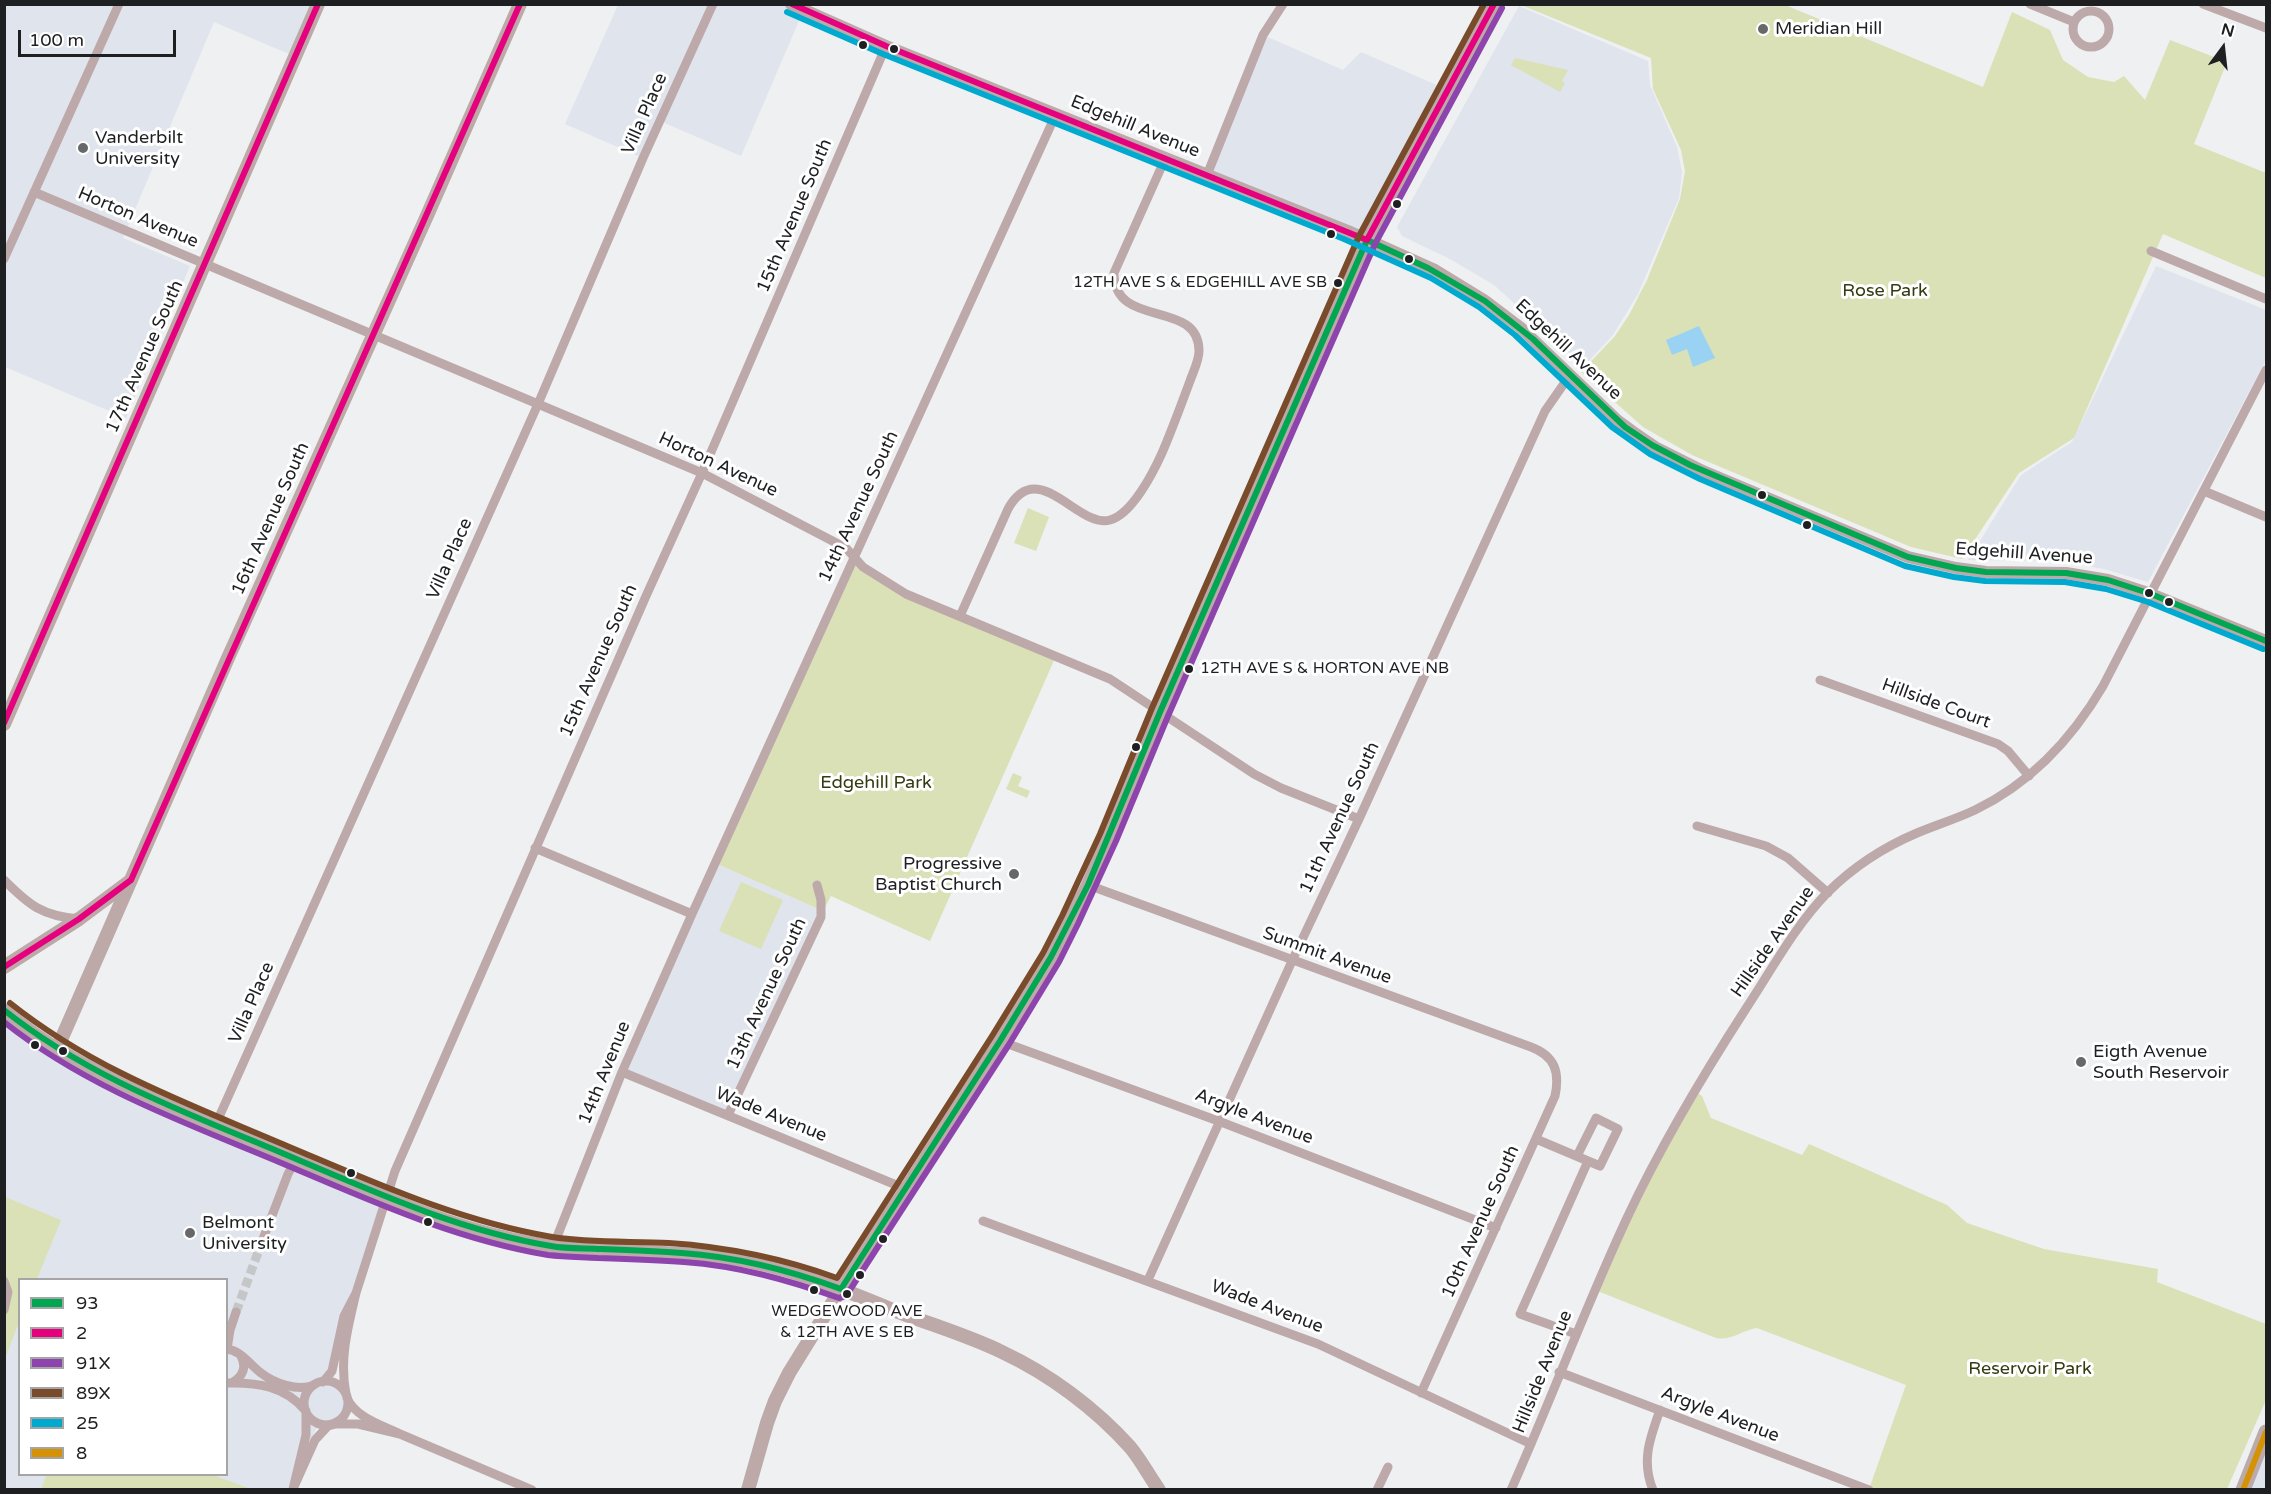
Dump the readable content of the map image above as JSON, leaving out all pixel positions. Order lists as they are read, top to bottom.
{
  "streets": {
    "main road": ["17th Avenue South", "16th Avenue South"],
    "street": [
      "Villa Place",
      "Edgehill Avenue",
      "15th Avenue South",
      "Horton Avenue",
      "14th Avenue South",
      "Hillside Court",
      "11th Avenue South",
      "Hillside Avenue",
      "Summit Avenue",
      "13th Avenue South",
      "14th Avenue",
      "Wade Avenue",
      "Argyle Avenue",
      "10th Avenue South"
    ]
  },
  "crossings": [
    ["Villa Place", "Horton Avenue"],
    ["Edgehill Avenue", "15th Avenue South"],
    ["Edgehill Avenue", "14th Avenue South"],
    ["Edgehill Avenue", "11th Avenue South"],
    ["Edgehill Avenue", "Hillside Avenue"],
    ["15th Avenue South", "Horton Avenue"],
    ["Horton Avenue", "17th Avenue South"],
    ["Horton Avenue", "14th Avenue South"],
    ["Horton Avenue", "16th Avenue South"],
    ["Horton Avenue", "11th Avenue South"],
    ["14th Avenue South", "14th Avenue"],
    ["Hillside Court", "Hillside Avenue"],
    ["11th Avenue South", "Summit Avenue"],
    ["11th Avenue South", "Wade Avenue"],
    ["11th Avenue South", "Argyle Avenue"],
    ["Hillside Avenue", "Wade Avenue"],
    ["Hillside Avenue", "Argyle Avenue"],
    ["Summit Avenue", "10th Avenue South"],
    ["13th Avenue South", "Wade Avenue"],
    ["14th Avenue", "Wade Avenue"],
    ["Wade Avenue", "10th Avenue South"],
    ["Argyle Avenue", "10th Avenue South"]
  ],
  "parks": ["Rose Park", "Edgehill Park", "Reservoir Park"],
  "places": [
    "Meridian Hill",
    "Vanderbilt University",
    "12TH AVE S & EDGEHILL AVE SB",
    "12TH AVE S & HORTON AVE NB",
    "Progressive Baptist Church",
    "Eigth Avenue South Reservoir",
    "Belmont University",
    "WEDGEWOOD AVE & 12TH AVE S EB"
  ],
  "lines": [
    "transit line 2",
    "transit line 89X",
    "transit line 91X",
    "transit line 25",
    "transit line 93",
    "transit line 8"
  ],
  "legend": [
    "93",
    "2",
    "91X",
    "89X",
    "25",
    "8"
  ],
  "scale_bar": "100 m",
  "north": "top"
}
